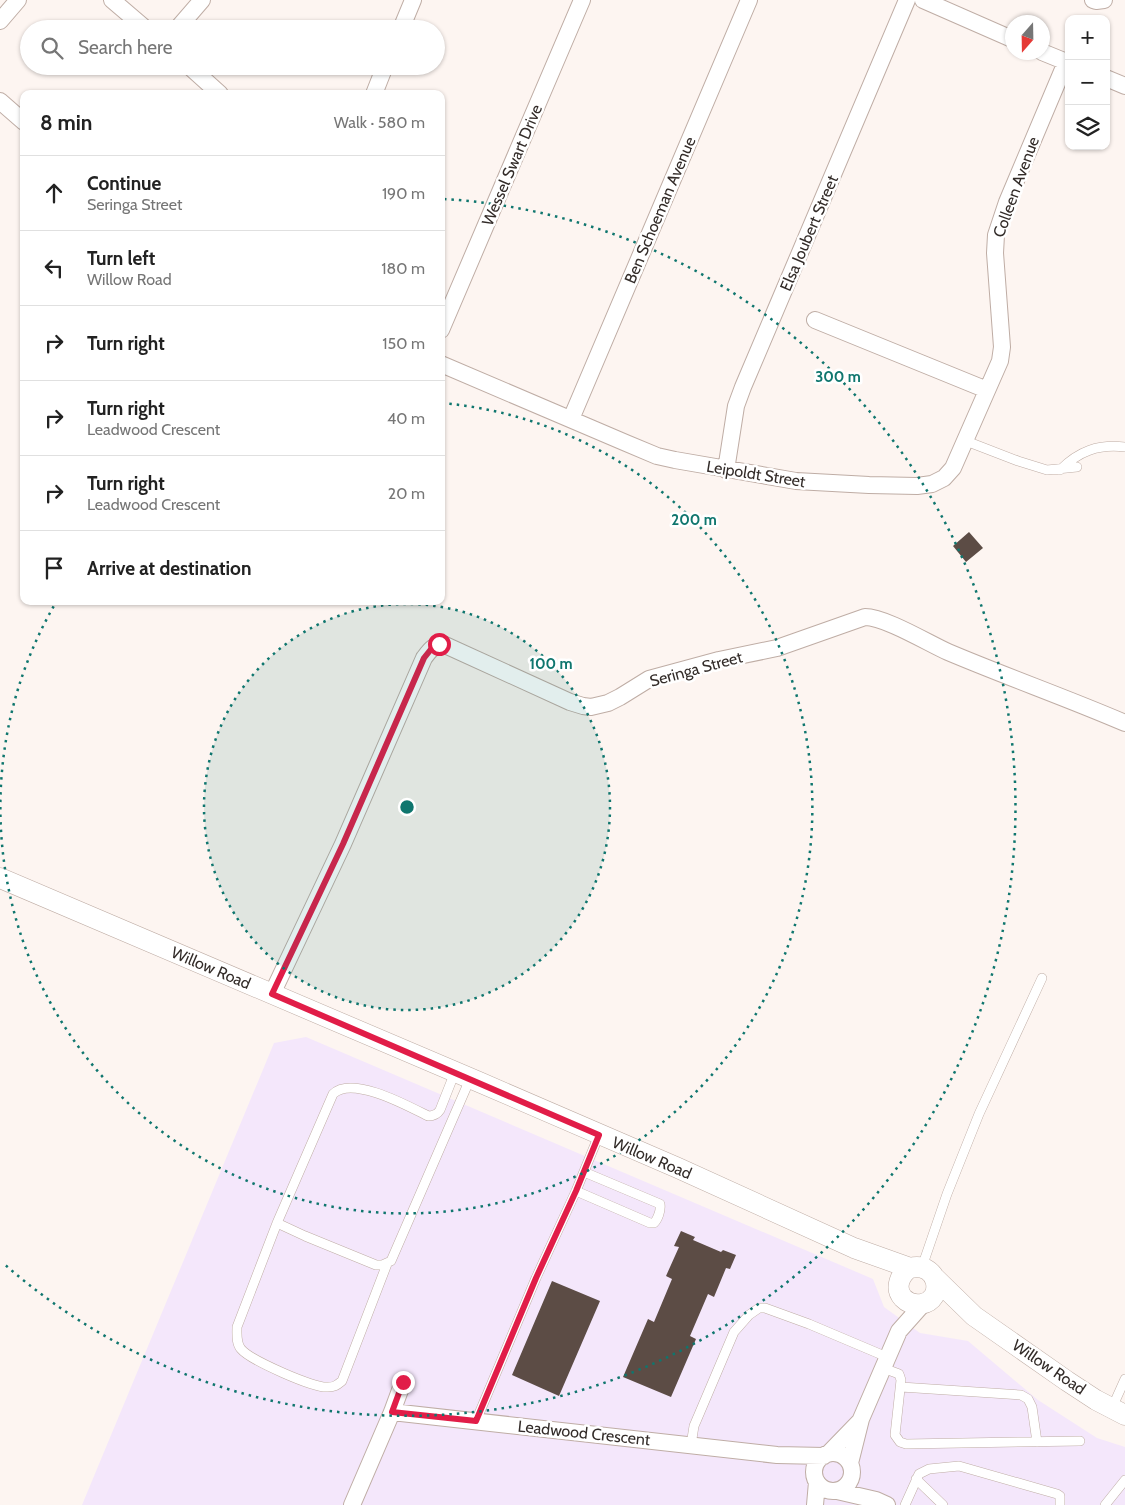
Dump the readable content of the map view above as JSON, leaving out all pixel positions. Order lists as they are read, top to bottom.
{
  "streets": {
    "street": [
      "Wessel Swart Drive",
      "Colleen Avenue",
      "Ben Schoeman Avenue",
      "Elsa Joubert Street",
      "Leipoldt Street",
      "Seringa Street",
      "Willow Road",
      "Leadwood Crescent"
    ]
  },
  "crossings": [
    ["Colleen Avenue", "Leipoldt Street"],
    ["Ben Schoeman Avenue", "Leipoldt Street"],
    ["Elsa Joubert Street", "Leipoldt Street"],
    ["Seringa Street", "Willow Road"]
  ],
  "north": "bottom",
  "page": {
    "map_buttons": ["+", "−"],
    "search": "Search here",
    "heading": ["8 min", "Walk · 580 m"],
    "list": [
      ["Continue", "Seringa Street", "190 m"],
      ["Turn left", "Willow Road", "180 m"],
      ["Turn right", "150 m"],
      ["Turn right", "Leadwood Crescent", "40 m"],
      ["Turn right", "Leadwood Crescent", "20 m"],
      "Arrive at destination"
    ]
  },
  "rings": ["300 m", "200 m", "100 m"]
}
